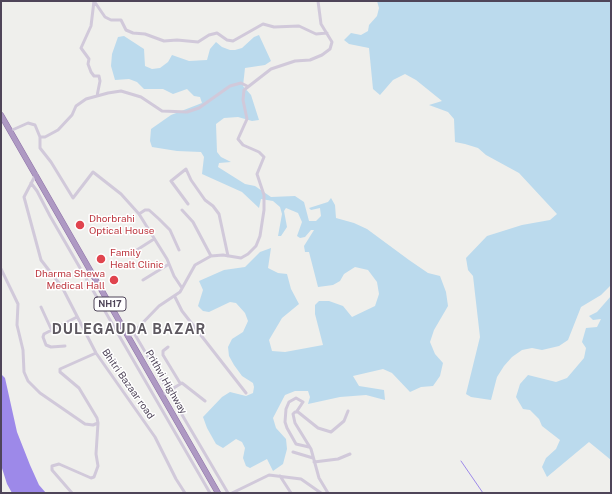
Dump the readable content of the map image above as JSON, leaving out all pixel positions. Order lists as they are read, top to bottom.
{
  "streets": {
    "highway": ["NH17", "Prithvi Highway"],
    "street": ["Bhitri Bazaar road"]
  },
  "crossings": [
    ["Prithvi Highway", "Bhitri Bazaar road"]
  ],
  "districts": ["DULEGAUDA BAZAR"],
  "places": ["Dhorbrahi Optical House", "Family Healt Clinic", "Dharma Shewa Medical Hall"]
}
